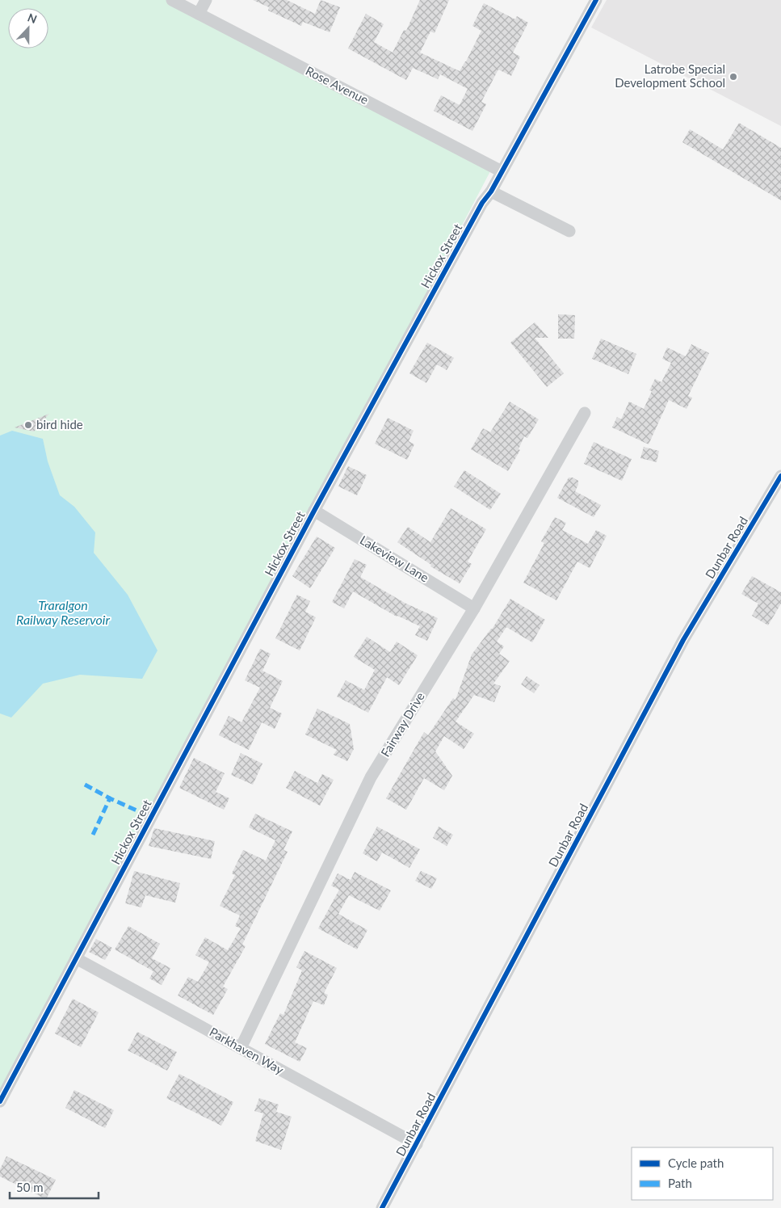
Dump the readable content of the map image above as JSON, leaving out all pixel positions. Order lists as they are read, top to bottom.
{
  "streets": {
    "street": [
      "Rose Avenue",
      "Hickox Street",
      "Dunbar Road",
      "Lakeview Lane",
      "Fairway Drive",
      "Parkhaven Way"
    ]
  },
  "crossings": [
    ["Rose Avenue", "Hickox Street"],
    ["Hickox Street", "Lakeview Lane"],
    ["Hickox Street", "Parkhaven Way"],
    ["Dunbar Road", "Parkhaven Way"],
    ["Lakeview Lane", "Fairway Drive"],
    ["Fairway Drive", "Parkhaven Way"]
  ],
  "water": ["Traralgon Railway Reservoir"],
  "places": ["Latrobe Special Development School", "bird hide"],
  "legend": ["Cycle path", "Path"],
  "scale_bar": "50 m",
  "north": "top"
}
